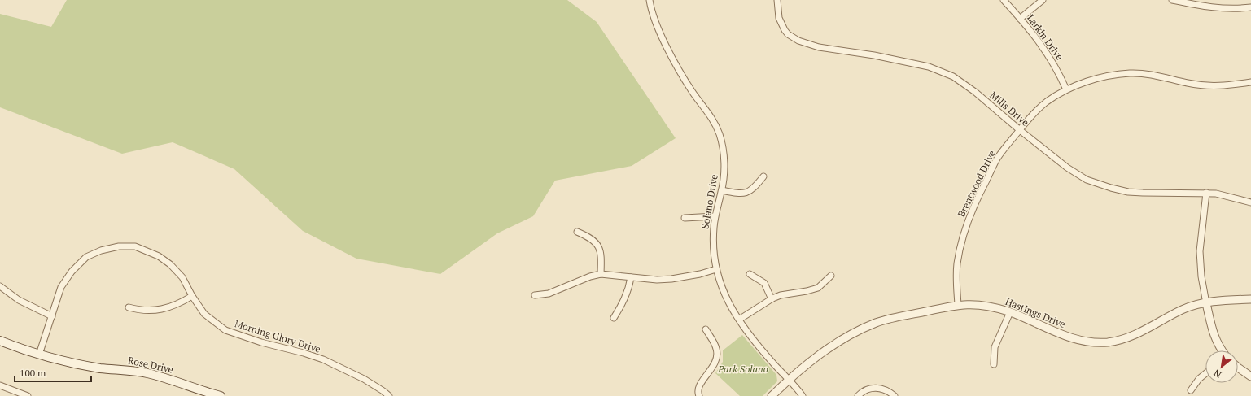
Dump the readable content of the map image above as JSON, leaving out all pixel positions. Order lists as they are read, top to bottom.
{
  "streets": {
    "main road": ["Rose Drive"],
    "street": [
      "Larkin Drive",
      "Mills Drive",
      "Brentwood Drive",
      "Solano Drive",
      "Hastings Drive",
      "Morning Glory Drive"
    ]
  },
  "crossings": [
    ["Larkin Drive", "Brentwood Drive"],
    ["Mills Drive", "Brentwood Drive"],
    ["Brentwood Drive", "Hastings Drive"],
    ["Solano Drive", "Hastings Drive"],
    ["Morning Glory Drive", "Rose Drive"]
  ],
  "parks": ["Park Solano"],
  "scale_bar": "100 m",
  "north": "bottom left"
}
